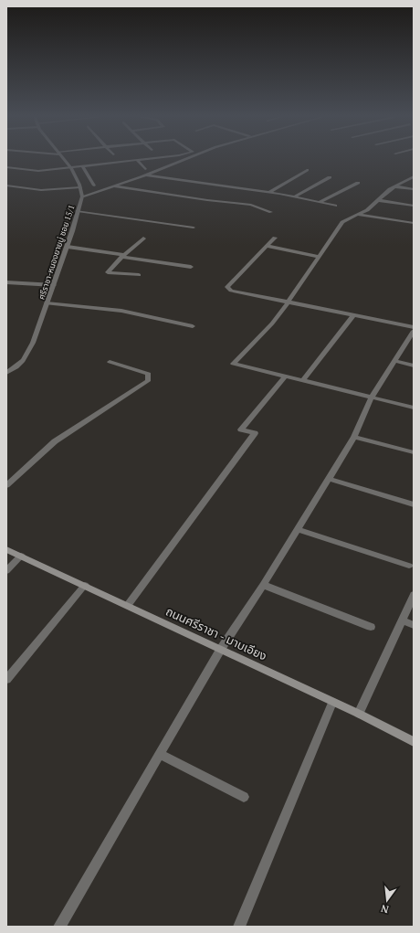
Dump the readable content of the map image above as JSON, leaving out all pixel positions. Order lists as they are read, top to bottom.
{
  "streets": {
    "main road": ["ถนนศรีราชา - มาบเอียง"],
    "street": ["ศรีราชา-หนองยายบู่ ซอย 15/1"]
  },
  "north": "bottom"
}
